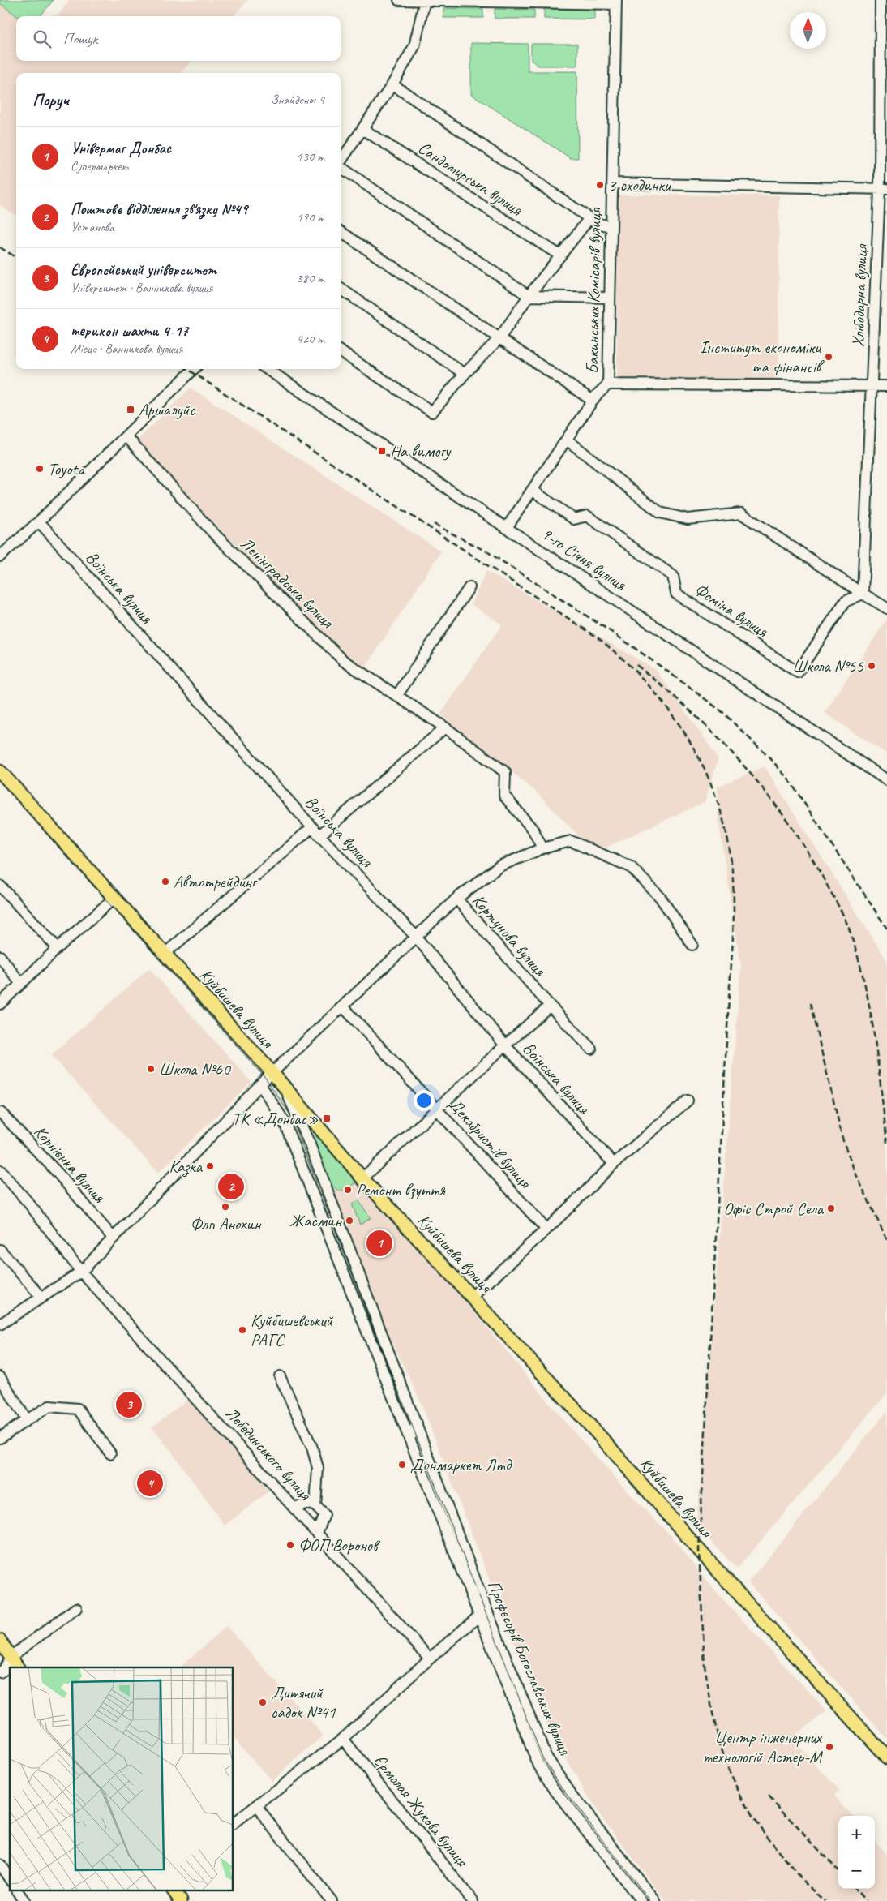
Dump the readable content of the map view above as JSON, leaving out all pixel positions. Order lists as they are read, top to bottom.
{
  "streets": {
    "main road": ["Куйбишева вулиця"],
    "street": [
      "Сандомирська вулиця",
      "Бакинських Комісарів вулиця",
      "Хлібодарна вулиця",
      "9-го Січня вулиця",
      "Ленінградська вулиця",
      "Воїнська вулиця",
      "Фоміна вулиця",
      "Кортунова вулиця",
      "Декабристів вулиця",
      "Корнієнка вулиця",
      "Лебединського вулиця",
      "Професорів Богославських вулиця",
      "Єрмолая Жукова вулиця"
    ]
  },
  "crossings": [
    ["Бакинських Комісарів вулиця", "9-го Січня вулиця"],
    ["Бакинських Комісарів вулиця", "Фоміна вулиця"],
    ["Хлібодарна вулиця", "Фоміна вулиця"],
    ["Ленінградська вулиця", "Кортунова вулиця"],
    ["Куйбишева вулиця", "Професорів Богославських вулиця"]
  ],
  "places": {
    "other": [
      "3 сходинки",
      "Інститут економіки та фінансів",
      "Toyota",
      "Школа №55",
      "Автотрейдинг",
      "Школа №60",
      "Казка",
      "Ремонт взуття",
      "Флп Анохин",
      "Офіс Строй Села",
      "Жасмин",
      "Куйбишевський РАГС",
      "Донмаркет Лтд",
      "ФОП Воронов",
      "Дитячий садок №41",
      "Центр інженерних технологій Астер-М"
    ],
    "transit": ["Аршалуйс", "На вимогу", "ТК «Донбас»"]
  },
  "north": "top",
  "page": {
    "search": "Пошук",
    "heading": ["Поруч", "Знайдено: 4"],
    "list": [
      {
        "mark": "1",
        "name": "Універмаг Донбас",
        "note": "Супермаркет",
        "value": "130 m"
      },
      {
        "mark": "2",
        "name": "Поштове відділення зв'язку №49",
        "note": "Установа",
        "value": "190 m"
      },
      {
        "mark": "3",
        "name": "Європейський університет",
        "note": "Університет · Ванникова вулиця",
        "value": "380 m"
      },
      {
        "mark": "4",
        "name": "терикон шахти 4-17",
        "note": "Місце · Ванникова вулиця",
        "value": "420 m"
      }
    ],
    "pins": [
      "2",
      "1",
      "3",
      "4"
    ],
    "map_buttons": ["+", "−"]
  }
}
